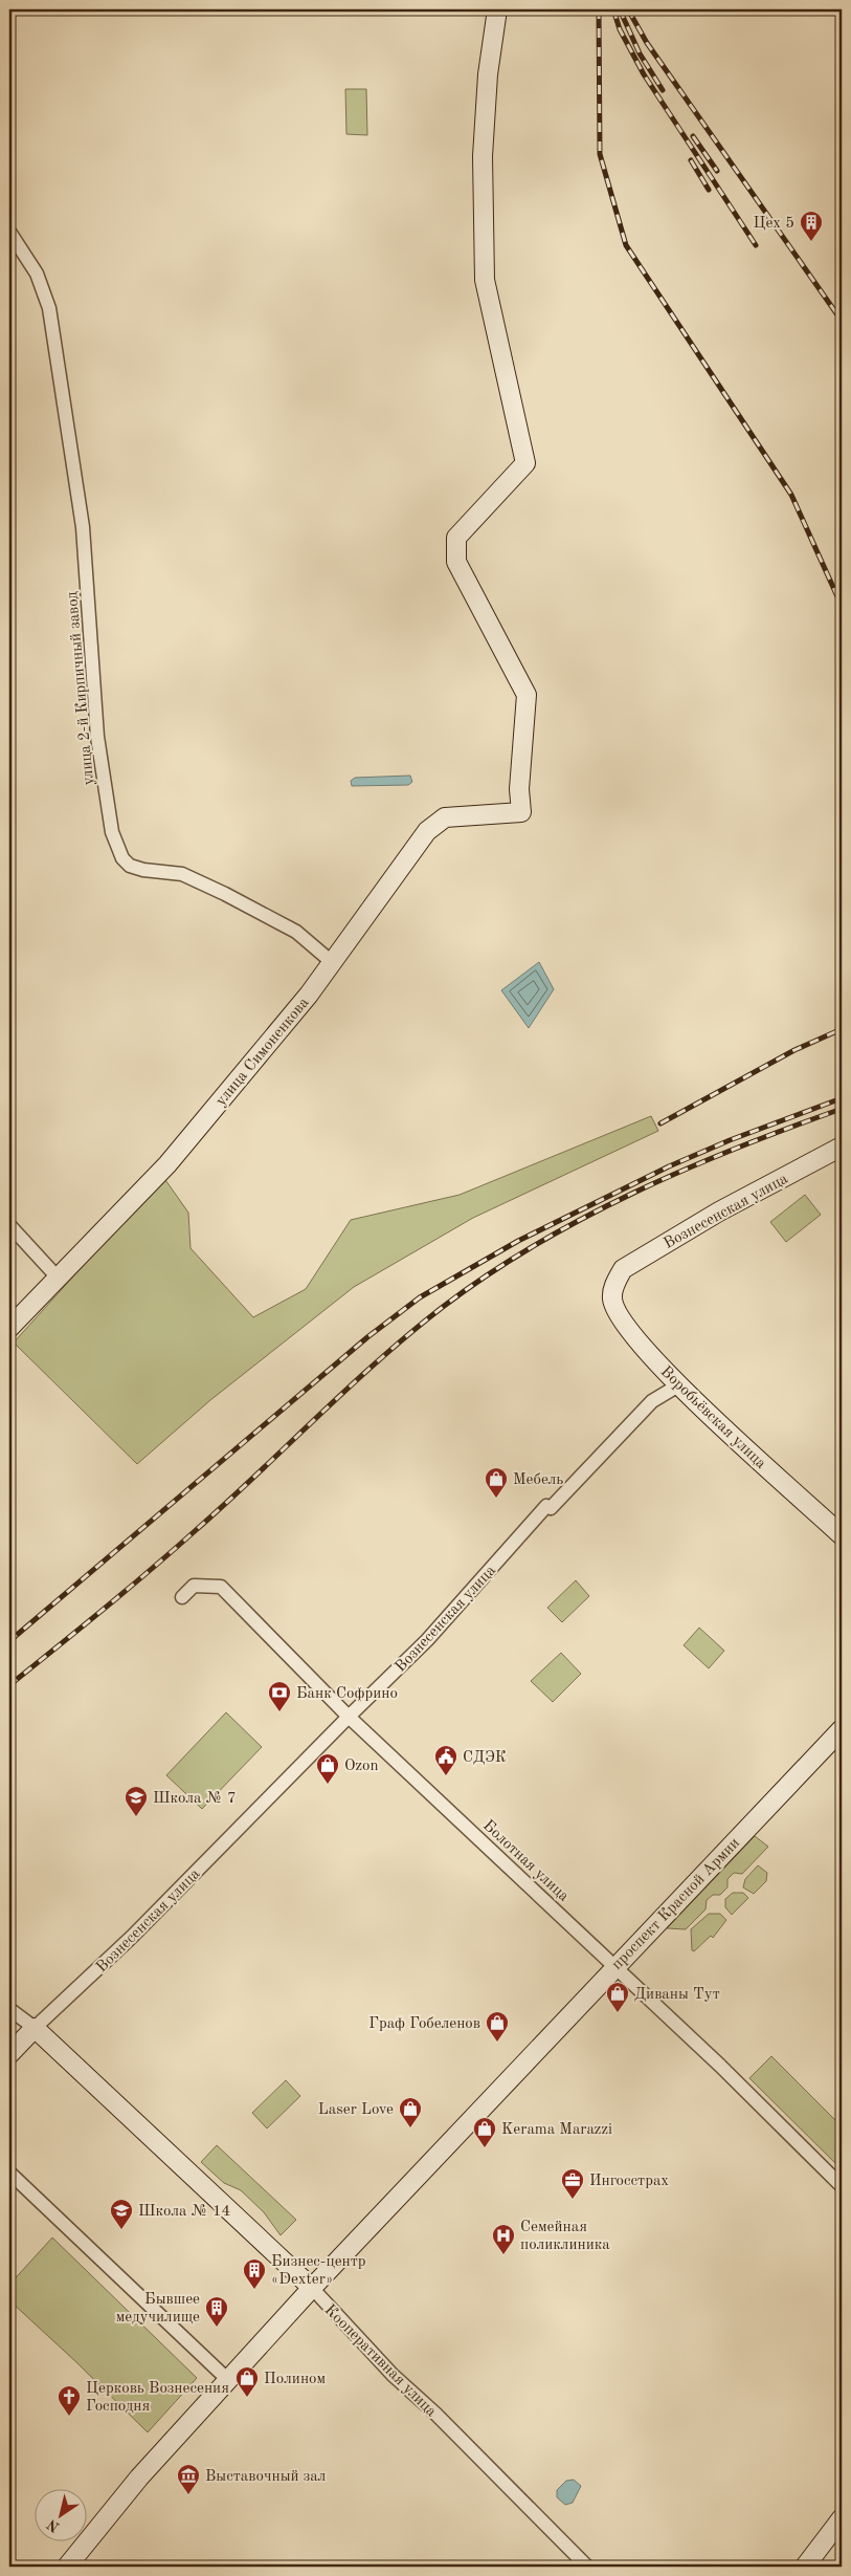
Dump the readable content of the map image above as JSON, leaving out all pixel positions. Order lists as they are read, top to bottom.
{
  "streets": {
    "street": [
      "улица 2-й Кирпичный завод",
      "улица Симоненкова",
      "Вознесенская улица",
      "Воробьёвская улица",
      "Болотная улица",
      "проспект Красной Армии",
      "Кооперативная улица"
    ]
  },
  "crossings": [
    ["улица 2-й Кирпичный завод", "улица Симоненкова"],
    ["Вознесенская улица", "Воробьёвская улица"],
    ["Вознесенская улица", "Болотная улица"],
    ["Вознесенская улица", "Кооперативная улица"],
    ["Болотная улица", "проспект Красной Армии"],
    ["проспект Красной Армии", "Кооперативная улица"]
  ],
  "places": {
    "building": ["Цех 5", "Бизнес-центр «Dexter»", "Бывшее медучилище"],
    "shop": [
      "Мебель",
      "Ozon",
      "Диваны Тут",
      "Граф Гобеленов",
      "Laser Love",
      "Kerama Marazzi",
      "Полином"
    ],
    "bank": ["Банк Софрино"],
    "public building": ["СДЭК"],
    "school or university": ["Школа № 7", "Школа № 14"],
    "office": ["Ингосстрах"],
    "hospital": ["Семейная поликлиника"],
    "church": ["Церковь Вознесения Господня"],
    "museum": ["Выставочный зал"]
  },
  "north": "bottom left"
}
